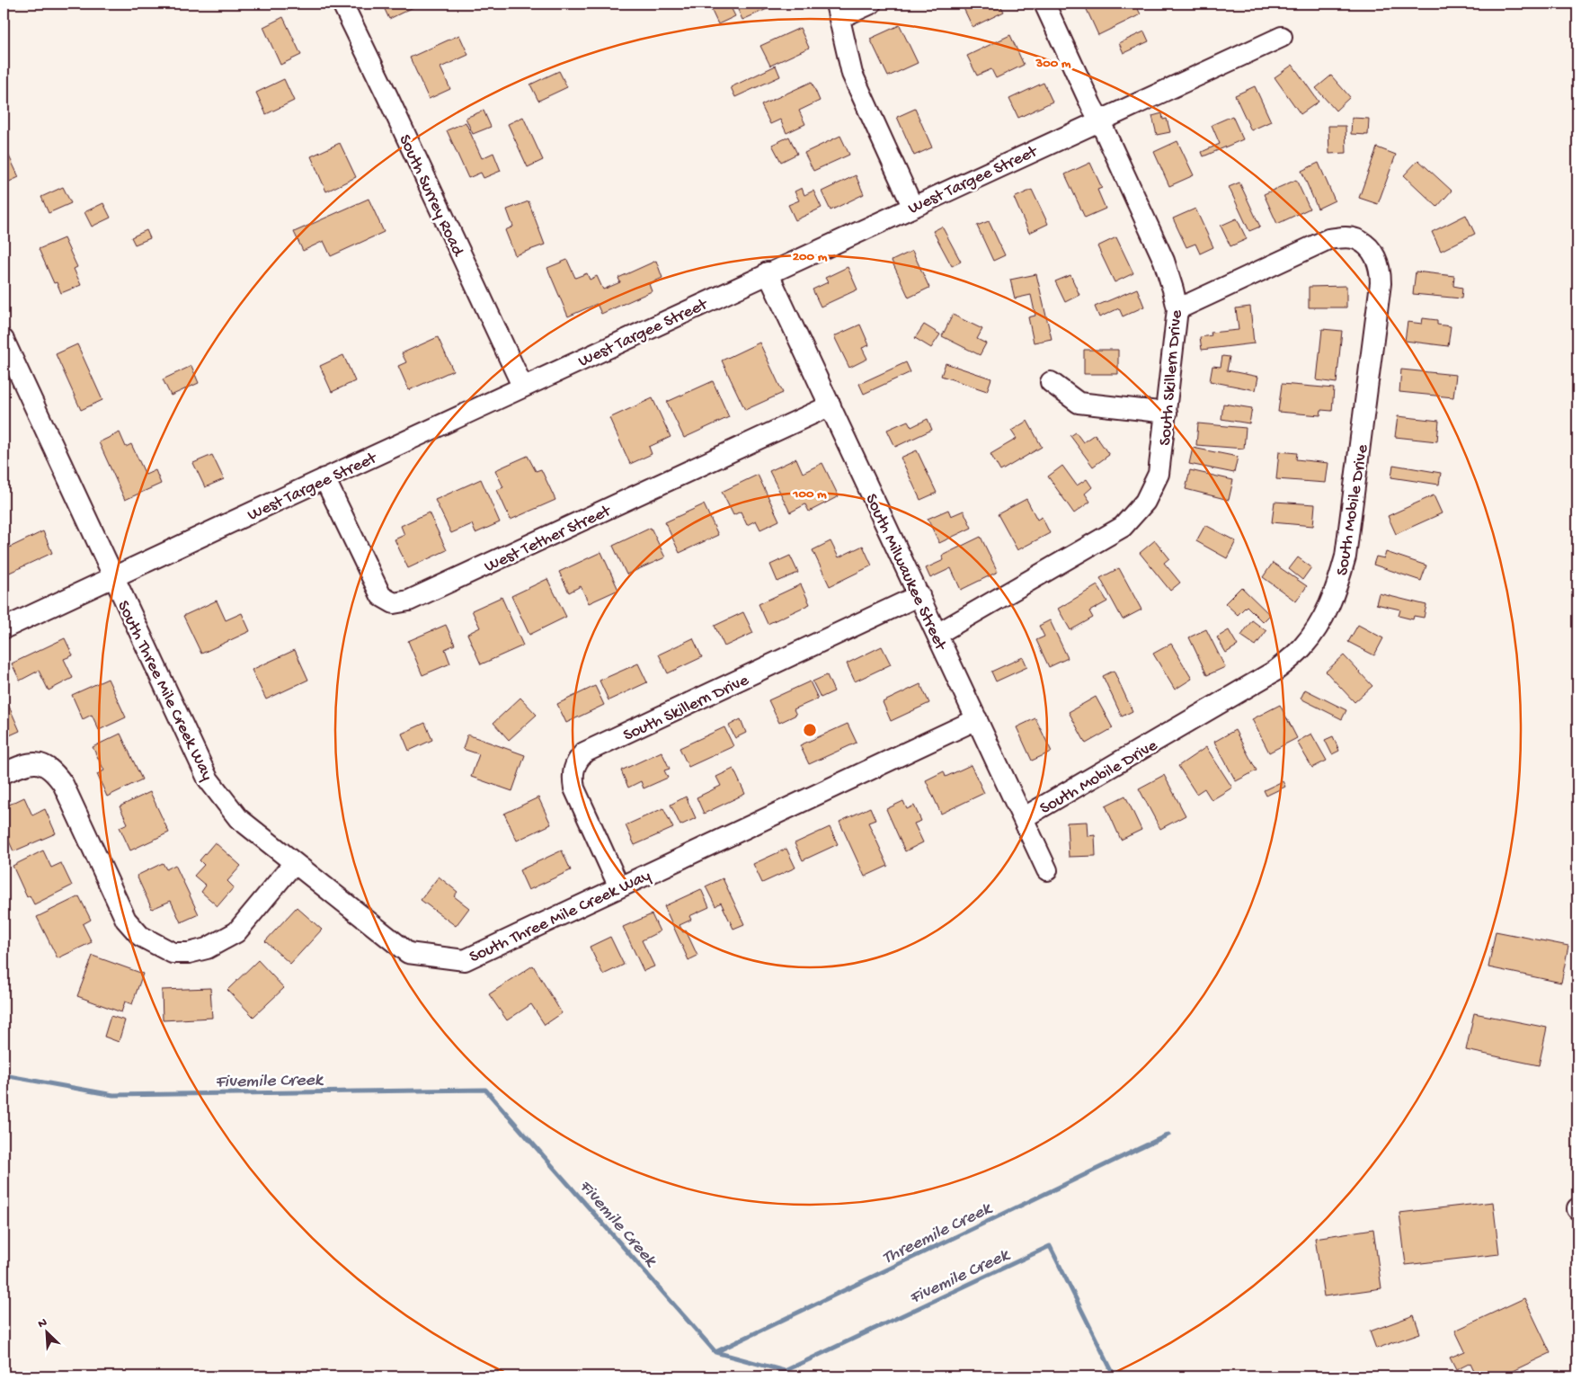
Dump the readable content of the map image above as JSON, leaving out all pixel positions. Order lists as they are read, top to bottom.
{
  "streets": {
    "street": [
      "West Targee Street",
      "South Surrey Road",
      "South Skillern Drive",
      "South Mobile Drive",
      "West Tether Street",
      "South Milwaukee Street",
      "South Three Mile Creek Way"
    ]
  },
  "crossings": [
    ["West Targee Street", "South Surrey Road"],
    ["West Targee Street", "South Skillern Drive"],
    ["West Targee Street", "West Tether Street"],
    ["West Targee Street", "South Milwaukee Street"],
    ["West Targee Street", "South Three Mile Creek Way"],
    ["South Skillern Drive", "South Mobile Drive"],
    ["South Skillern Drive", "South Milwaukee Street"],
    ["South Skillern Drive", "South Three Mile Creek Way"],
    ["South Mobile Drive", "South Milwaukee Street"],
    ["West Tether Street", "South Milwaukee Street"],
    ["South Milwaukee Street", "South Three Mile Creek Way"]
  ],
  "water": ["Fivemile Creek", "Threemile Creek"],
  "north": "top left",
  "rings": ["300 m", "200 m", "100 m"]
}
